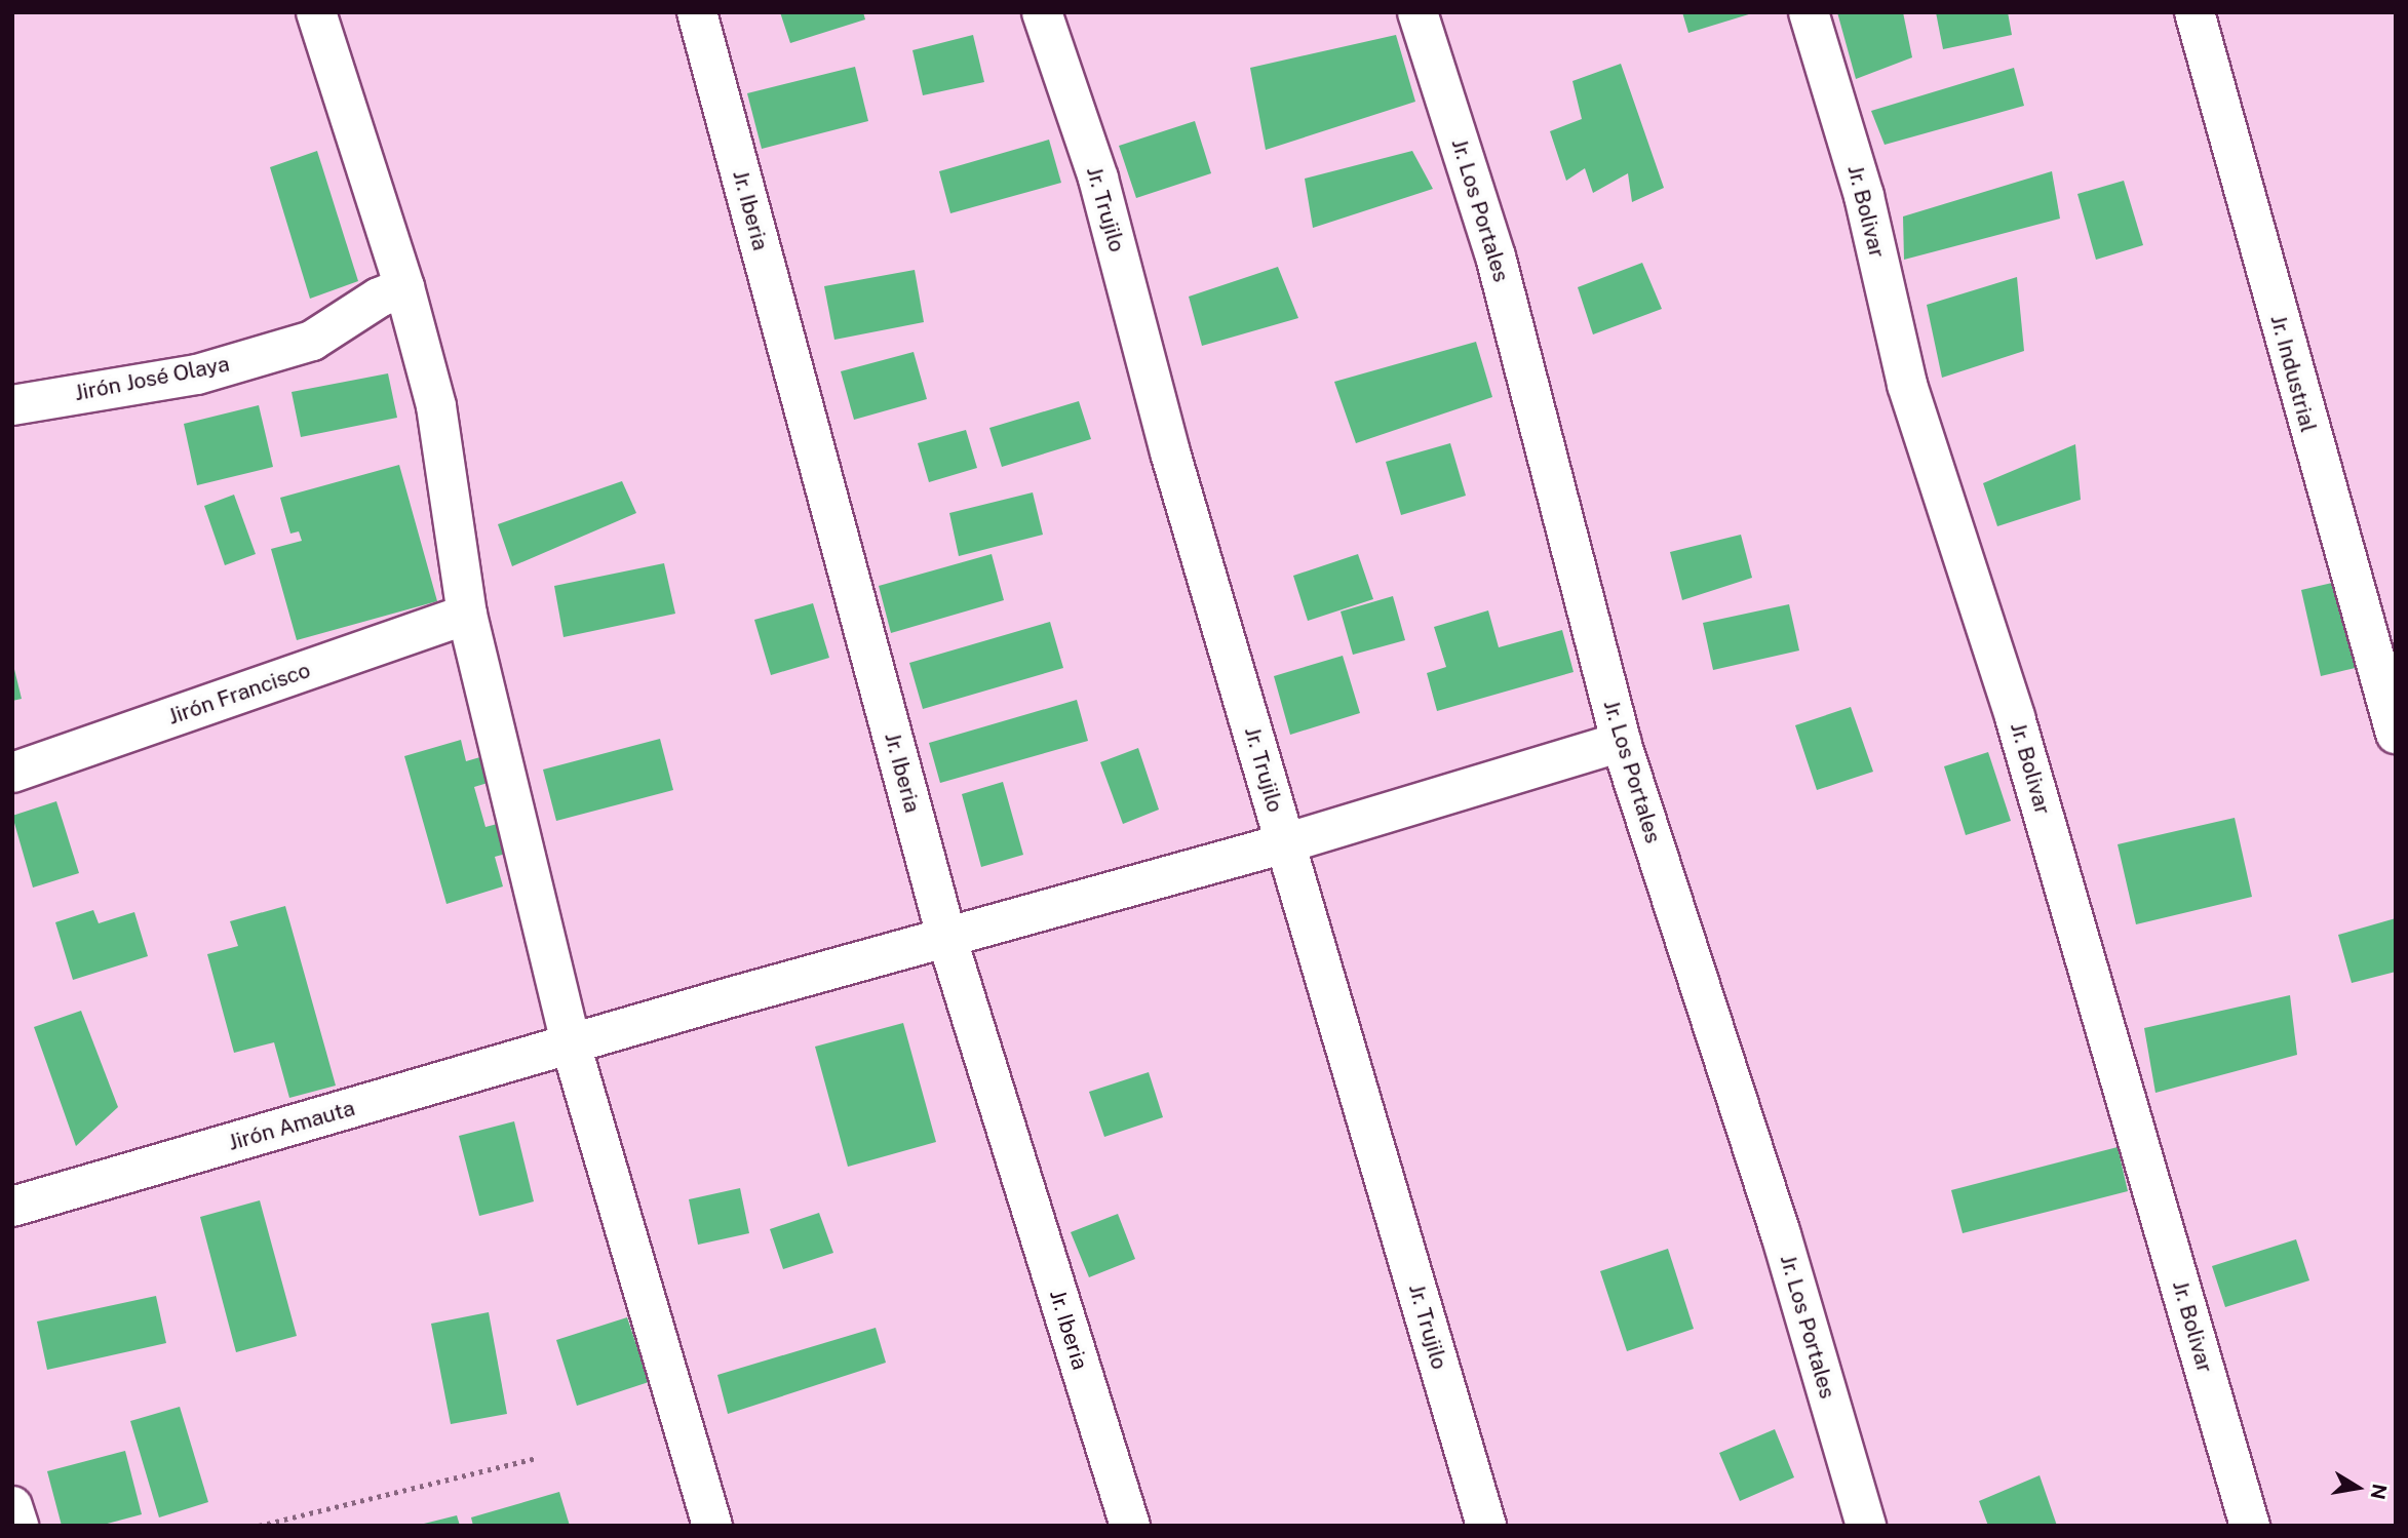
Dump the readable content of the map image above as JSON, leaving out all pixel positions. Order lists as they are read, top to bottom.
{
  "streets": {
    "street": [
      "Jr. Trujilo",
      "Jr. Iberia",
      "Jr. Los Portales",
      "Jr. Bolivar",
      "Jr. Industrial",
      "Jirón José Olaya",
      "Jirón Francisco",
      "Jirón Amauta"
    ]
  },
  "crossings": [
    ["Jr. Trujilo", "Jirón Amauta"],
    ["Jr. Iberia", "Jirón Amauta"],
    ["Jr. Los Portales", "Jirón Amauta"]
  ],
  "north": "right"
}
